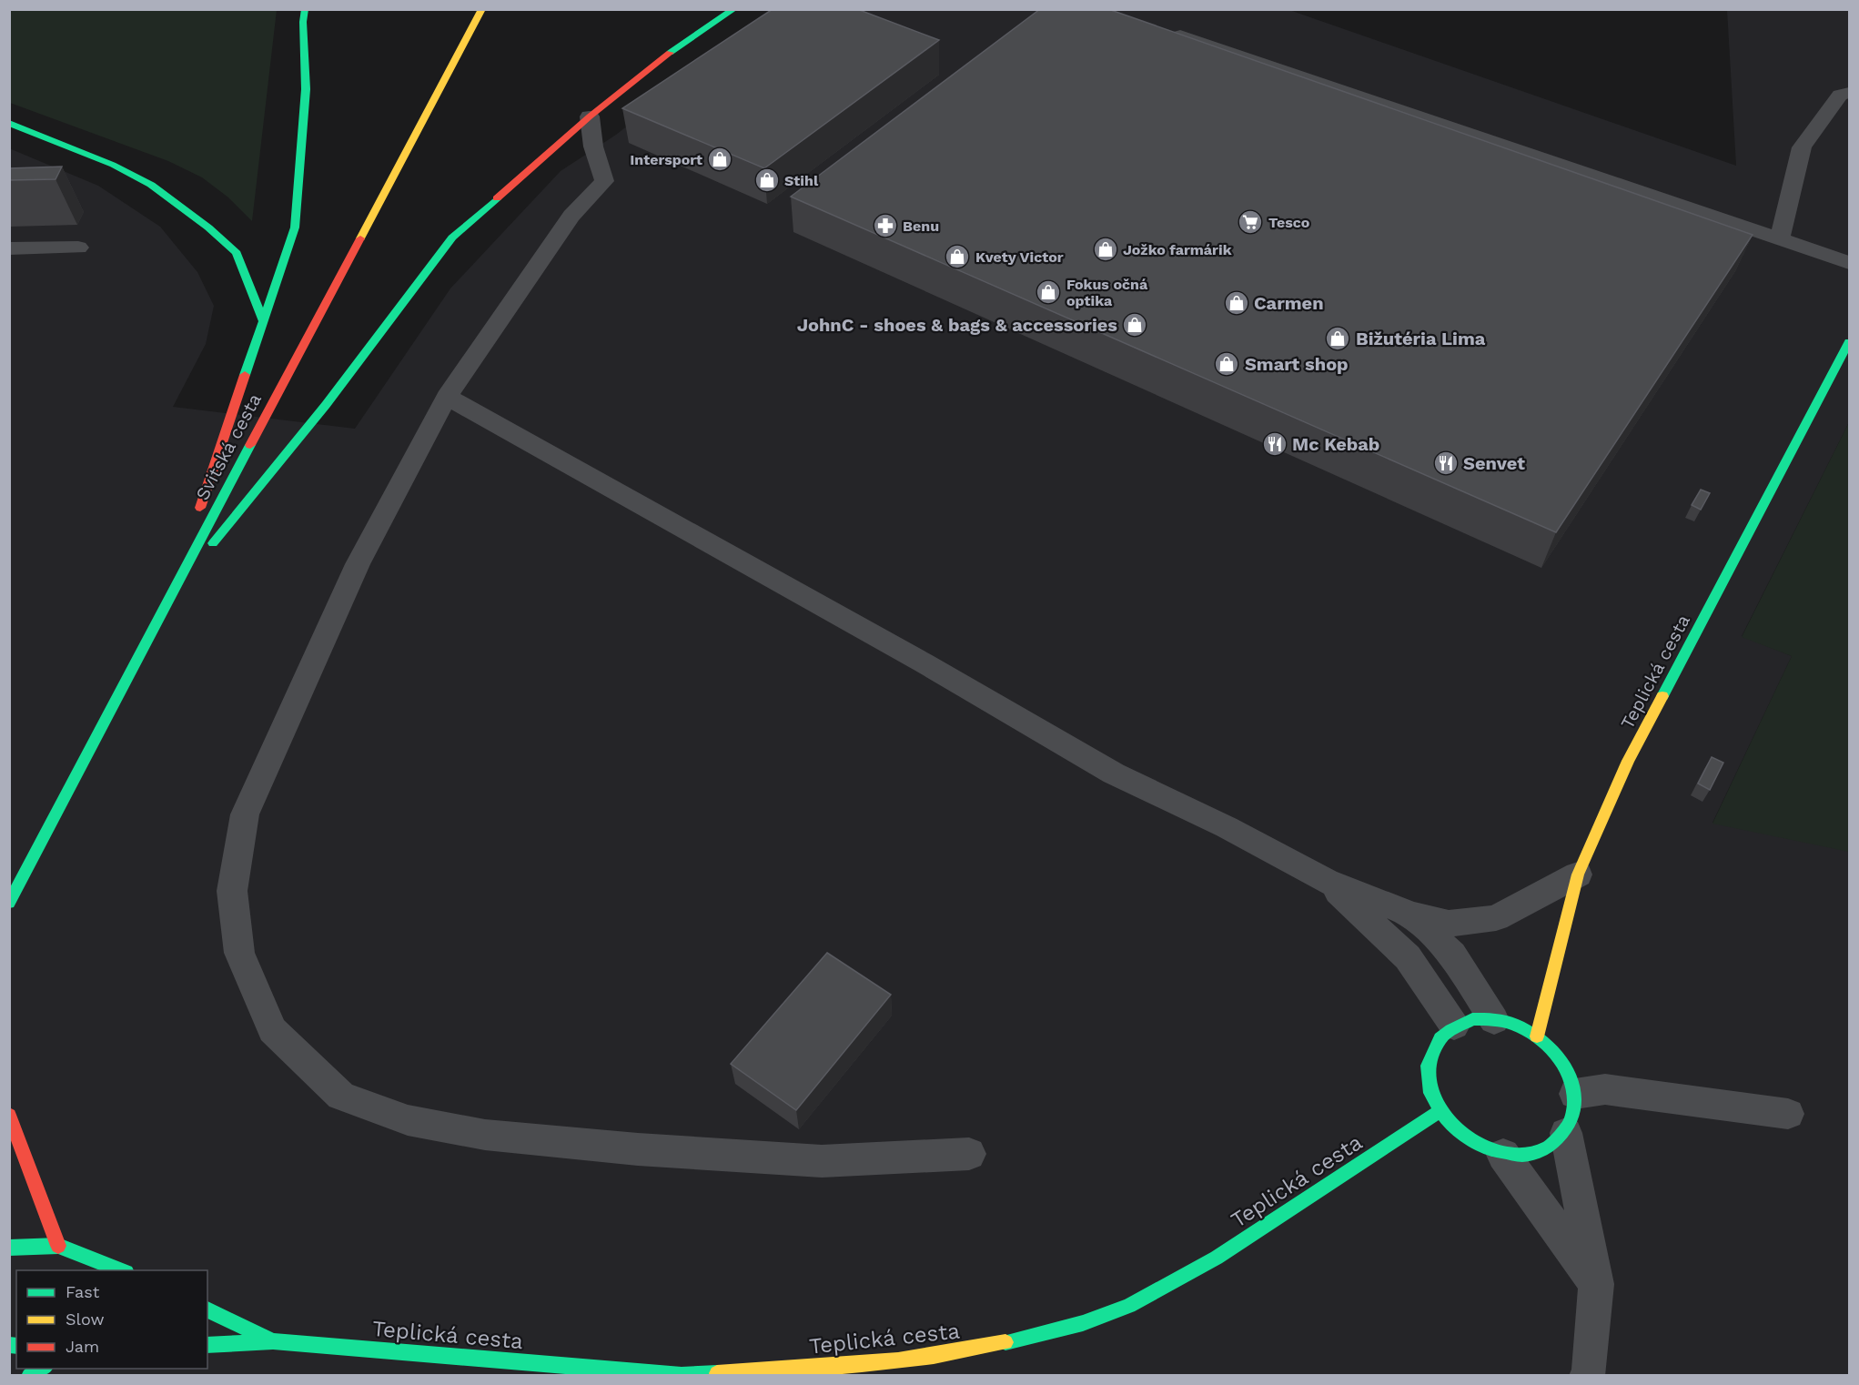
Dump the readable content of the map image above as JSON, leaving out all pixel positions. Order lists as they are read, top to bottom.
{
  "streets": {
    "main road": ["Svitská cesta", "Teplická cesta"]
  },
  "places": {
    "shop": [
      "Intersport",
      "Stihl",
      "Jožko farmárik",
      "Kvety Victor",
      "Fokus očná optika",
      "Carmen",
      "JohnC - shoes & bags & accessories",
      "Bižutéria Lima",
      "Smart shop"
    ],
    "supermarket": ["Tesco"],
    "pharmacy": ["Benu"],
    "restaurant": ["Mc Kebab", "Senvet"]
  },
  "legend": ["Fast", "Slow", "Jam"]
}
